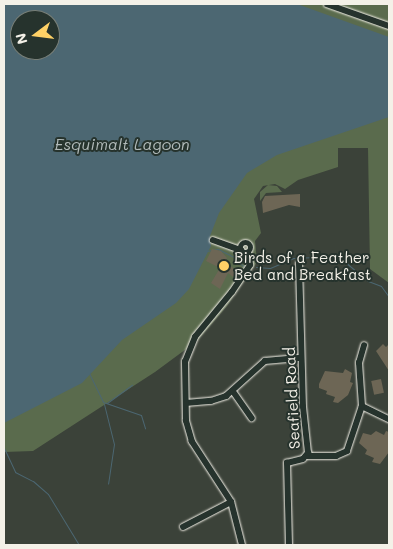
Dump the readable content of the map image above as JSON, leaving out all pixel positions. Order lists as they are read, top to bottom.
{
  "streets": {
    "street": ["Seafield Road"]
  },
  "water": ["Esquimalt Lagoon"],
  "places": ["Birds of a Feather Bed and Breakfast"],
  "north": "left"
}
